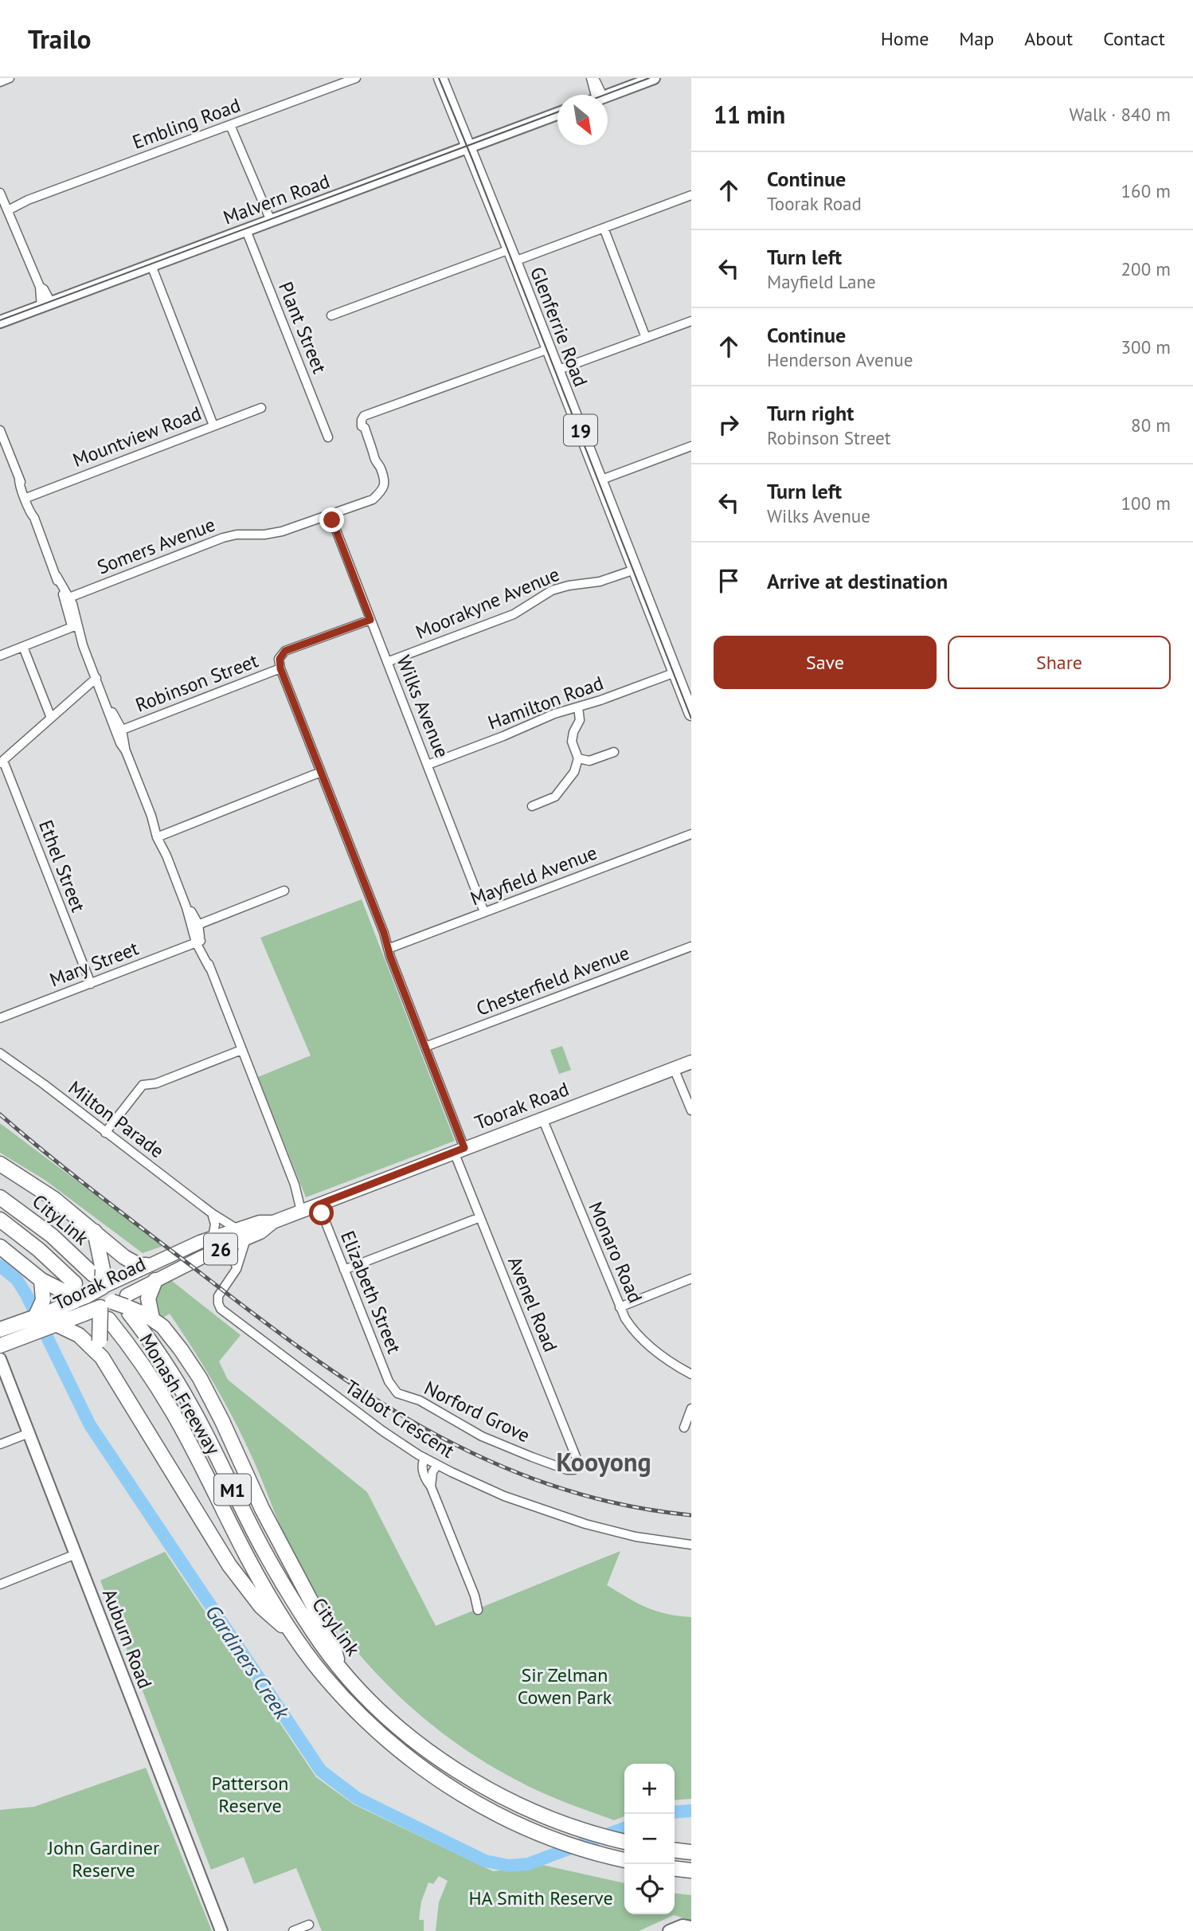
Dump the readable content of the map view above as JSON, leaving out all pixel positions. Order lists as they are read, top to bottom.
{
  "streets": {
    "highway": [
      "Toorak Road",
      "CityLink",
      "26",
      "Monash Freeway",
      "M1"
    ],
    "main road": [
      "Malvern Road",
      "Glenferrie Road",
      "19",
      "Auburn Road"
    ],
    "street": [
      "Embling Road",
      "Plant Street",
      "Mountview Road",
      "Somers Avenue",
      "Moorakyne Avenue",
      "Robinson Street",
      "Hamilton Road",
      "Wilks Avenue",
      "Ethel Street",
      "Mayfield Avenue",
      "Mary Street",
      "Chesterfield Avenue",
      "Milton Parade",
      "Monaro Road",
      "Elizabeth Street",
      "Avenel Road",
      "Norford Grove",
      "Talbot Crescent"
    ]
  },
  "crossings": [
    ["Malvern Road", "Glenferrie Road"],
    ["Malvern Road", "Plant Street"],
    ["Glenferrie Road", "Somers Avenue"],
    ["Glenferrie Road", "Moorakyne Avenue"],
    ["Glenferrie Road", "Hamilton Road"],
    ["Mountview Road", "Elizabeth Street"],
    ["Somers Avenue", "Wilks Avenue"],
    ["Somers Avenue", "Elizabeth Street"],
    ["Moorakyne Avenue", "Wilks Avenue"],
    ["Robinson Street", "Wilks Avenue"],
    ["Robinson Street", "Elizabeth Street"],
    ["Robinson Street", "Avenel Road"],
    ["Hamilton Road", "Wilks Avenue"],
    ["Wilks Avenue", "Mayfield Avenue"],
    ["Ethel Street", "Mary Street"],
    ["Mayfield Avenue", "Avenel Road"],
    ["Mary Street", "Elizabeth Street"],
    ["Chesterfield Avenue", "Avenel Road"],
    ["Toorak Road", "Milton Parade"],
    ["Toorak Road", "Monaro Road"],
    ["Toorak Road", "Elizabeth Street"],
    ["Toorak Road", "Avenel Road"],
    ["Toorak Road", "Monash Freeway"],
    ["Toorak Road", "Talbot Crescent"],
    ["Milton Parade", "Talbot Crescent"],
    ["CityLink", "Monash Freeway"],
    ["Elizabeth Street", "Norford Grove"],
    ["Avenel Road", "Norford Grove"]
  ],
  "districts": ["Kooyong"],
  "water": ["Gardiners Creek"],
  "parks": [
    "Sir Zelman Cowen Park",
    "Patterson Reserve",
    "John Gardiner Reserve",
    "HA Smith Reserve"
  ],
  "north": "bottom right",
  "page": {
    "header": "Trailo",
    "nav": [
      "Home",
      "Map",
      "About",
      "Contact"
    ],
    "heading": ["11 min", "Walk · 840 m"],
    "list": [
      ["Continue", "Toorak Road", "160 m"],
      ["Turn left", "Mayfield Lane", "200 m"],
      ["Continue", "Henderson Avenue", "300 m"],
      ["Turn right", "Robinson Street", "80 m"],
      ["Turn left", "Wilks Avenue", "100 m"],
      "Arrive at destination"
    ],
    "buttons": ["Save", "Share"],
    "map_buttons": ["+", "−"]
  }
}
